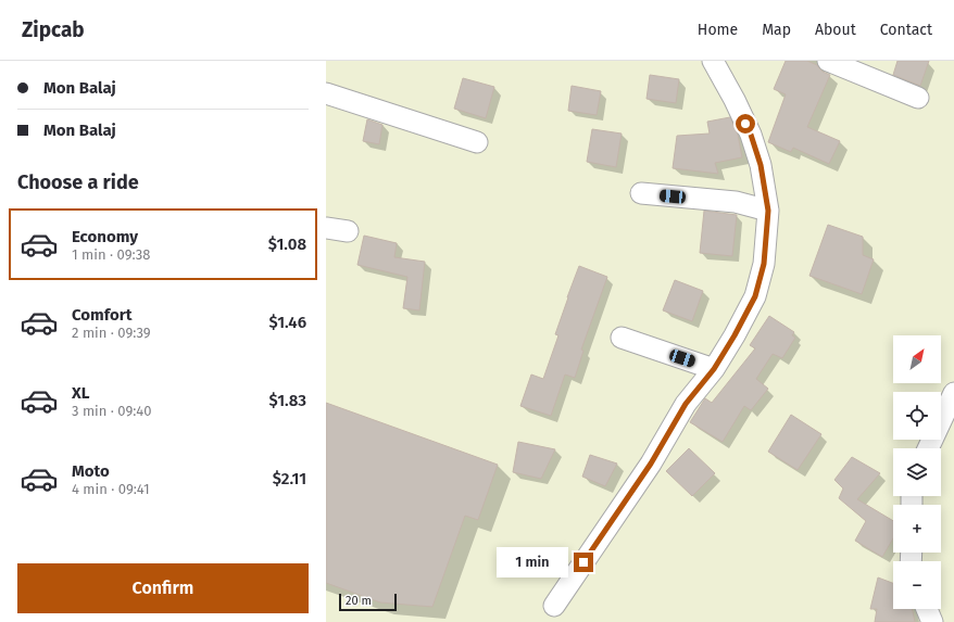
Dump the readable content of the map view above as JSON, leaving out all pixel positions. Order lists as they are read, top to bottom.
{
  "scale_bar": "20 m",
  "north": "top right",
  "page": {
    "header": "Zipcab",
    "nav": [
      "Home",
      "Map",
      "About",
      "Contact"
    ],
    "banner": ["Mon Balaj", "Mon Balaj"],
    "heading": "Choose a ride",
    "list": [
      {
        "name": "Economy",
        "note": "1 min · 09:38",
        "value": "$1.08"
      },
      {
        "name": "Comfort",
        "note": "2 min · 09:39",
        "value": "$1.46"
      },
      {
        "name": "XL",
        "note": "3 min · 09:40",
        "value": "$1.83"
      },
      {
        "name": "Moto",
        "note": "4 min · 09:41",
        "value": "$2.11"
      }
    ],
    "map_buttons": ["+", "−"],
    "bubble": "1 min",
    "buttons": "Confirm",
    "scale": "20 m"
  }
}
